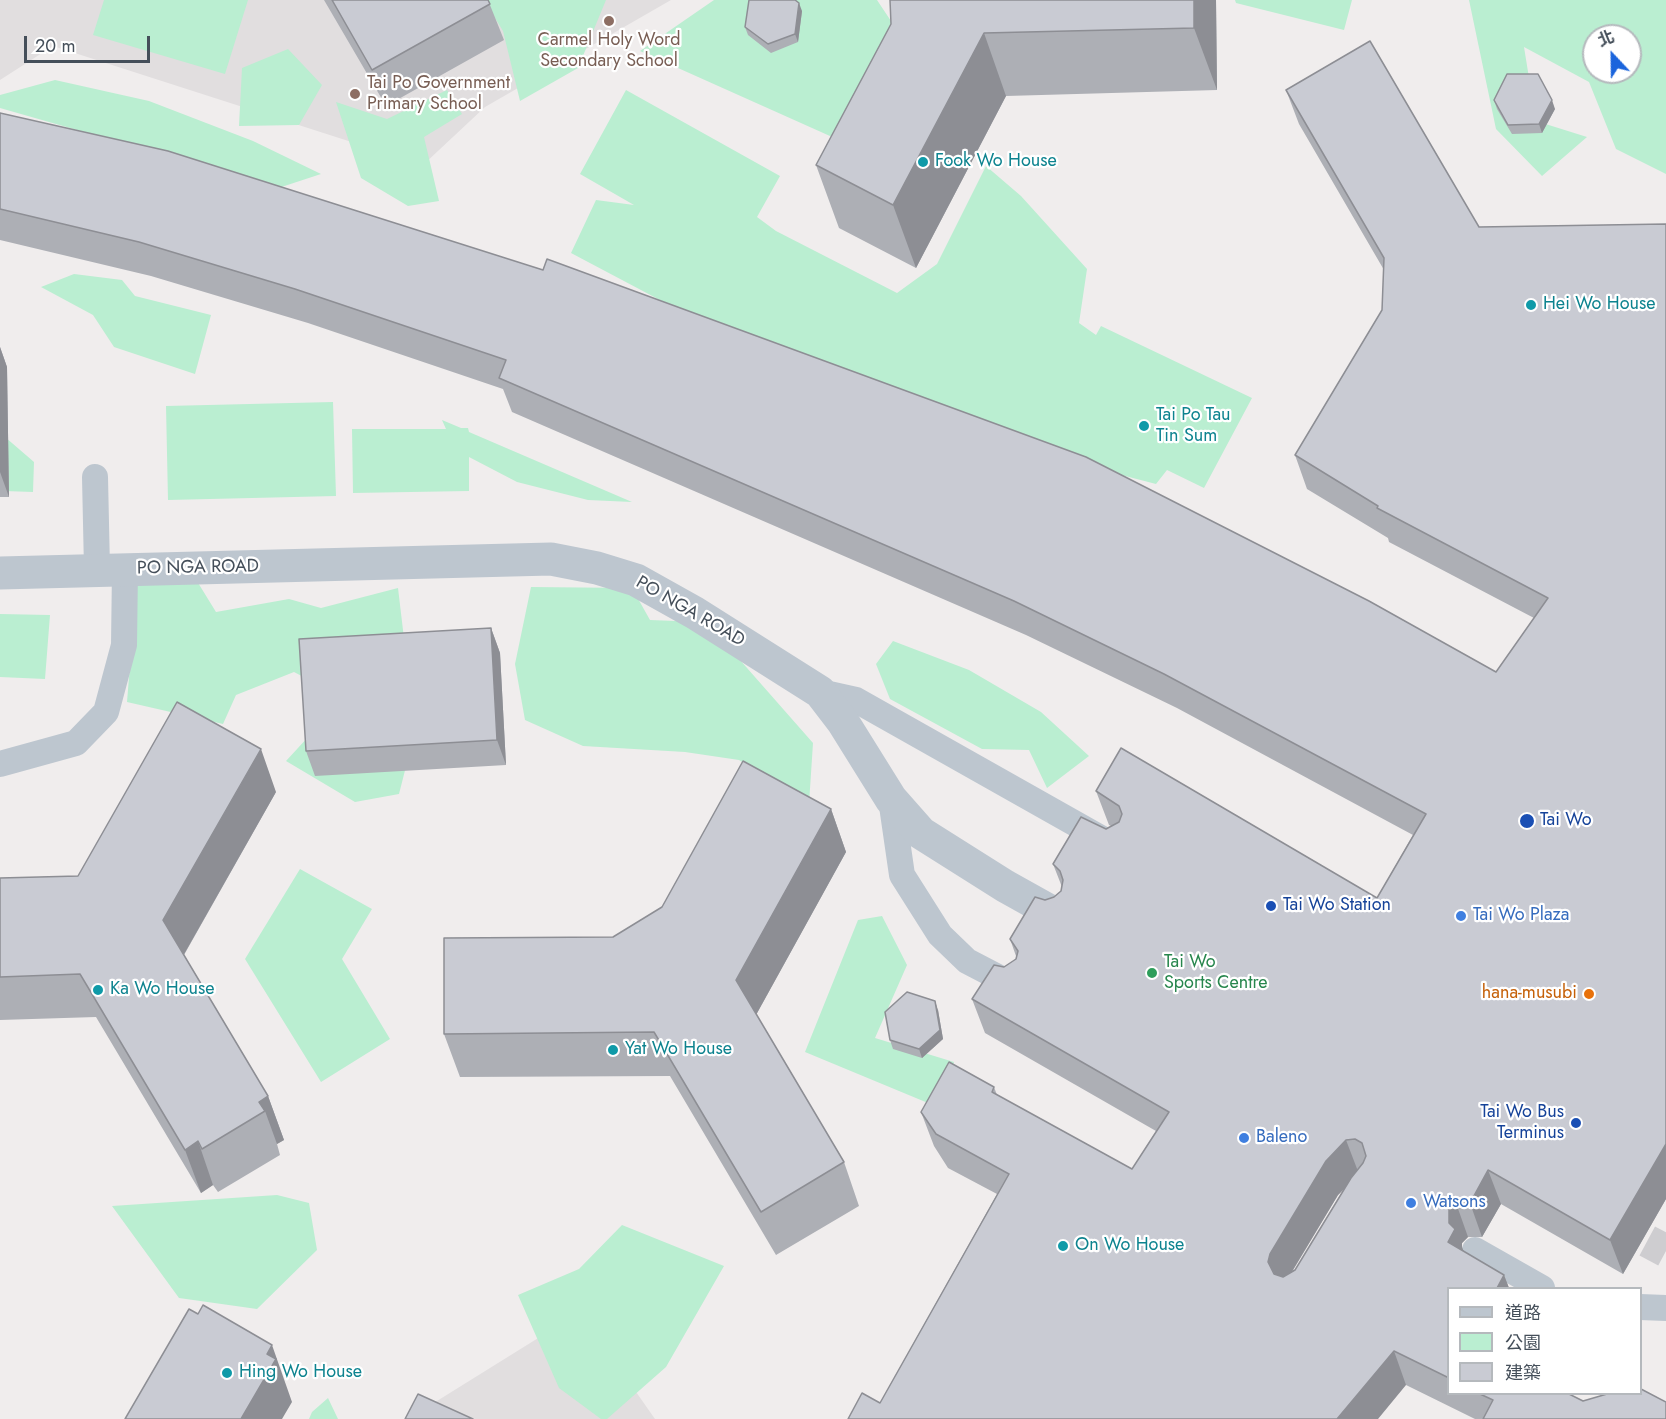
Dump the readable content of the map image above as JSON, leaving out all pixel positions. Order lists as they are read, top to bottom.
{
  "streets": {
    "street": ["PO NGA ROAD"]
  },
  "places": [
    "Carmel Holy Word Secondary School",
    "Tai Po Government Primary School",
    "Fook Wo House",
    "Hei Wo House",
    "Tai Po Tau Tin Sum",
    "Tai Wo",
    "Tai Wo Station",
    "Tai Wo Plaza",
    "Tai Wo Sports Centre",
    "Ka Wo House",
    "hana-musubi",
    "Yat Wo House",
    "Tai Wo Bus Terminus",
    "Baleno",
    "Watsons",
    "On Wo House",
    "Hing Wo House"
  ],
  "legend": ["道路", "公園", "建築"],
  "scale_bar": "20 m",
  "north": "top"
}
